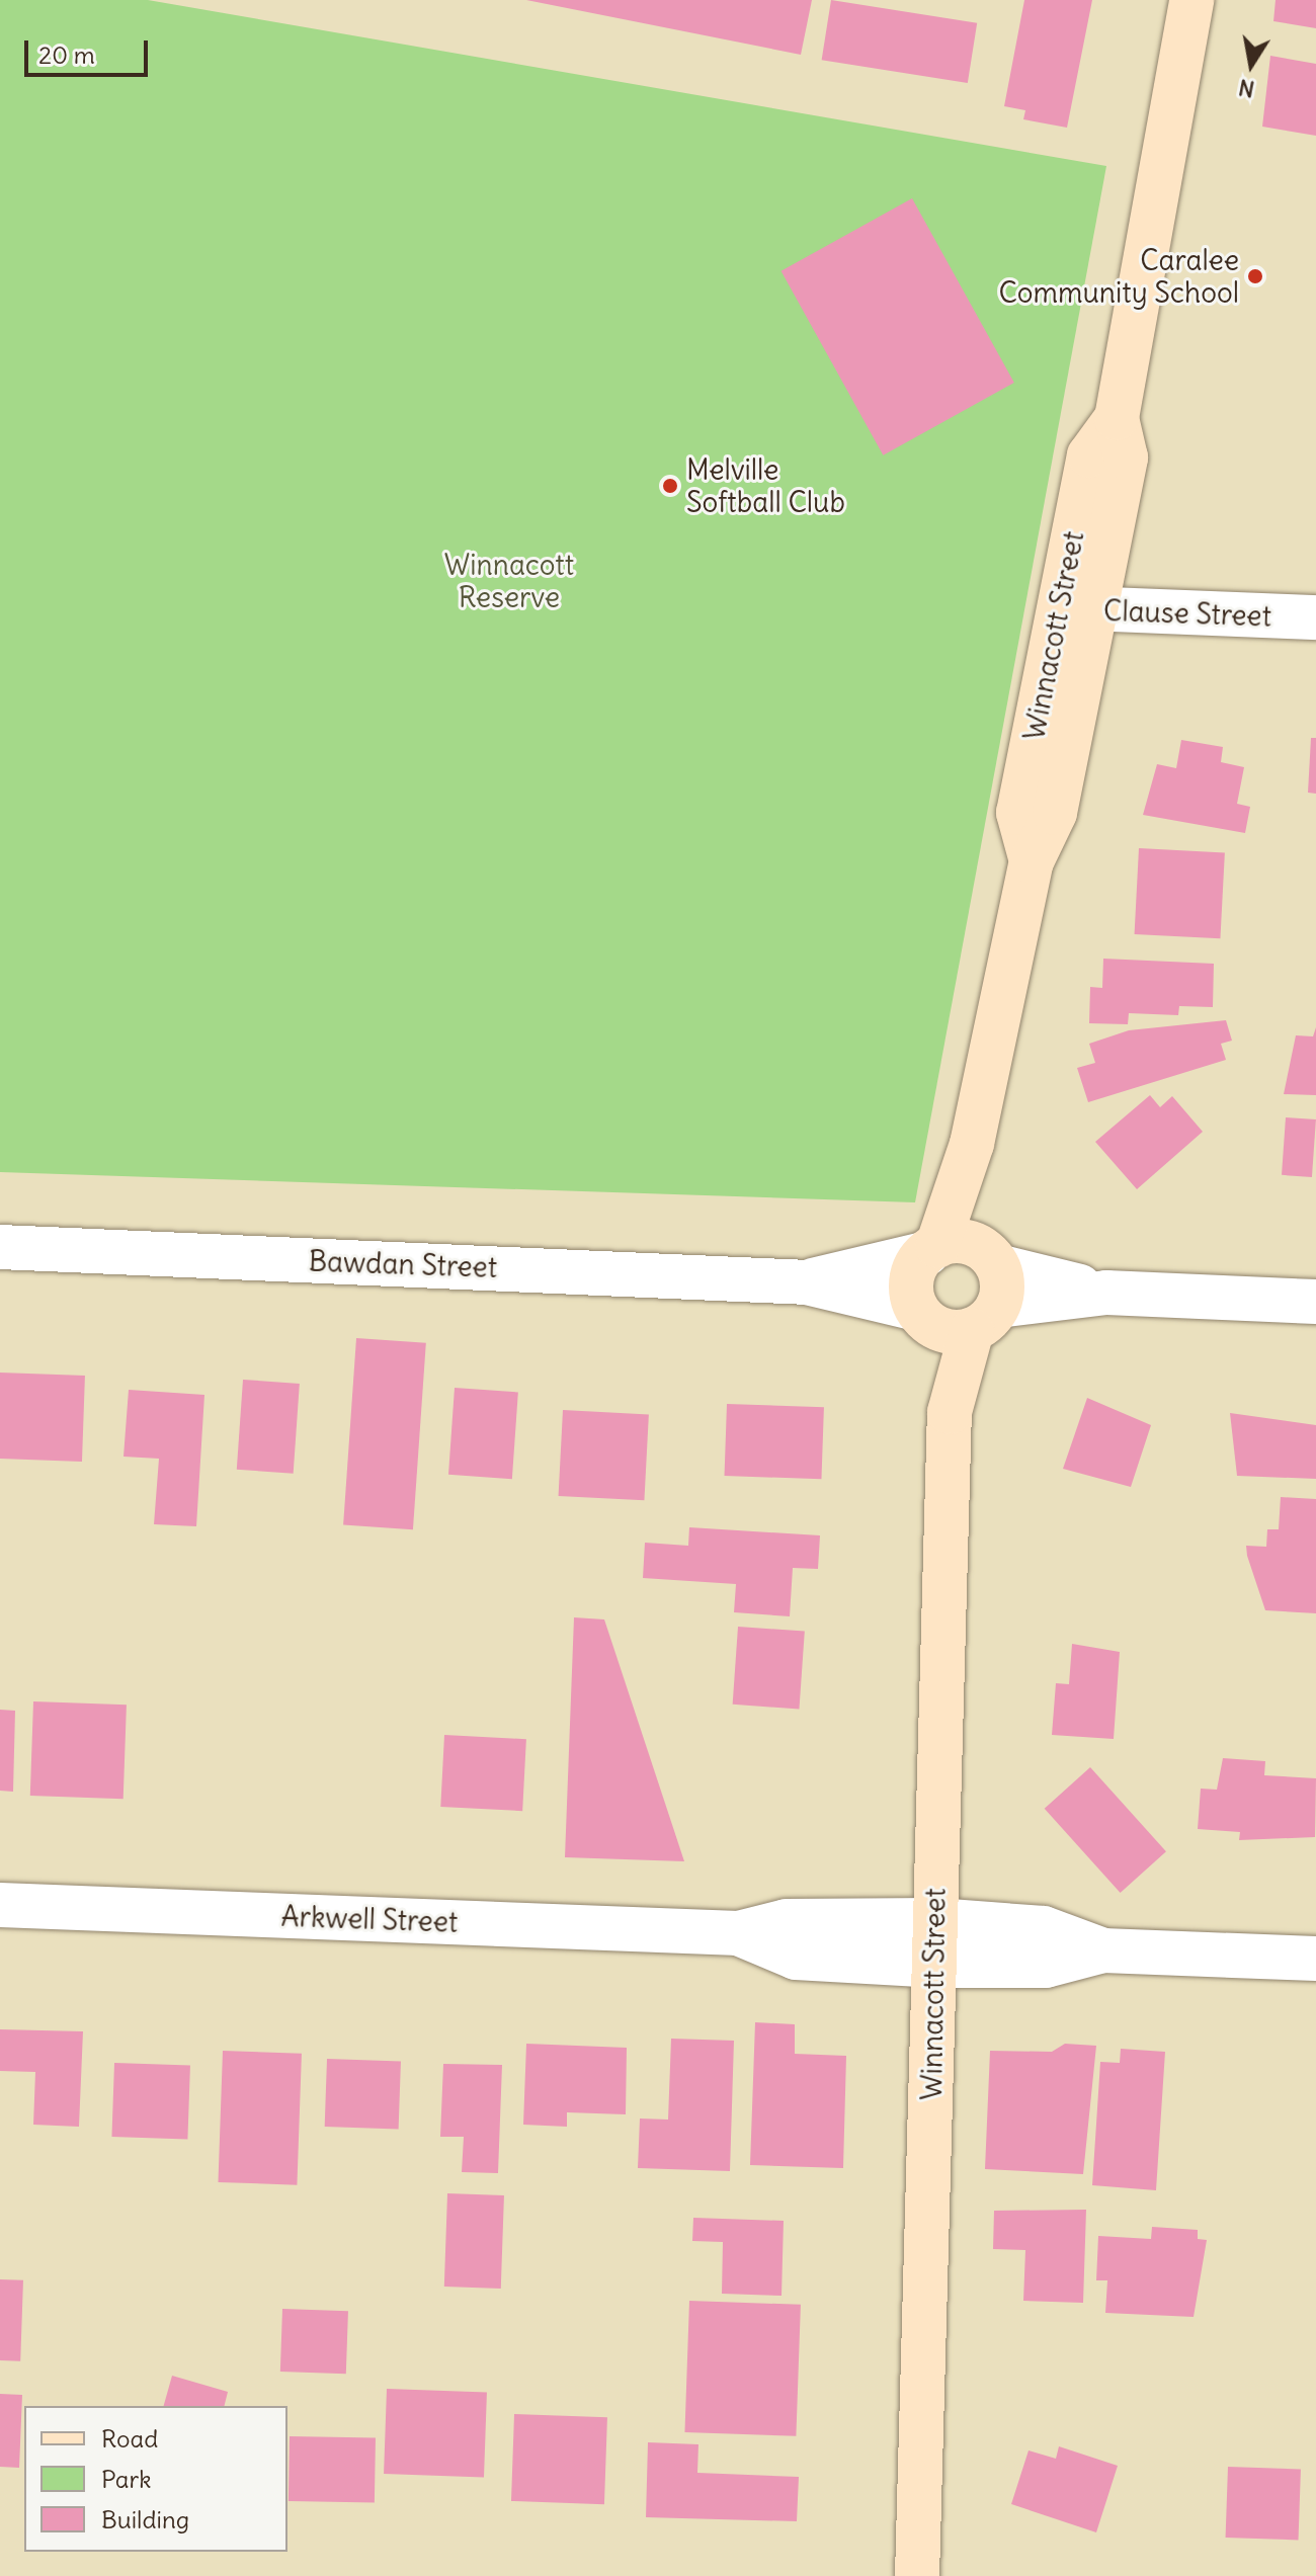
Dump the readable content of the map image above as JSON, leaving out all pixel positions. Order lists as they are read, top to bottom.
{
  "streets": {
    "street": [
      "Clause Street",
      "Winnacott Street",
      "Bawdan Street",
      "Arkwell Street"
    ]
  },
  "crossings": [
    ["Clause Street", "Winnacott Street"],
    ["Winnacott Street", "Bawdan Street"],
    ["Winnacott Street", "Arkwell Street"]
  ],
  "parks": ["Winnacott Reserve"],
  "places": ["Caralee Community School", "Melville Softball Club"],
  "legend": ["Road", "Park", "Building"],
  "scale_bar": "20 m",
  "north": "bottom"
}
